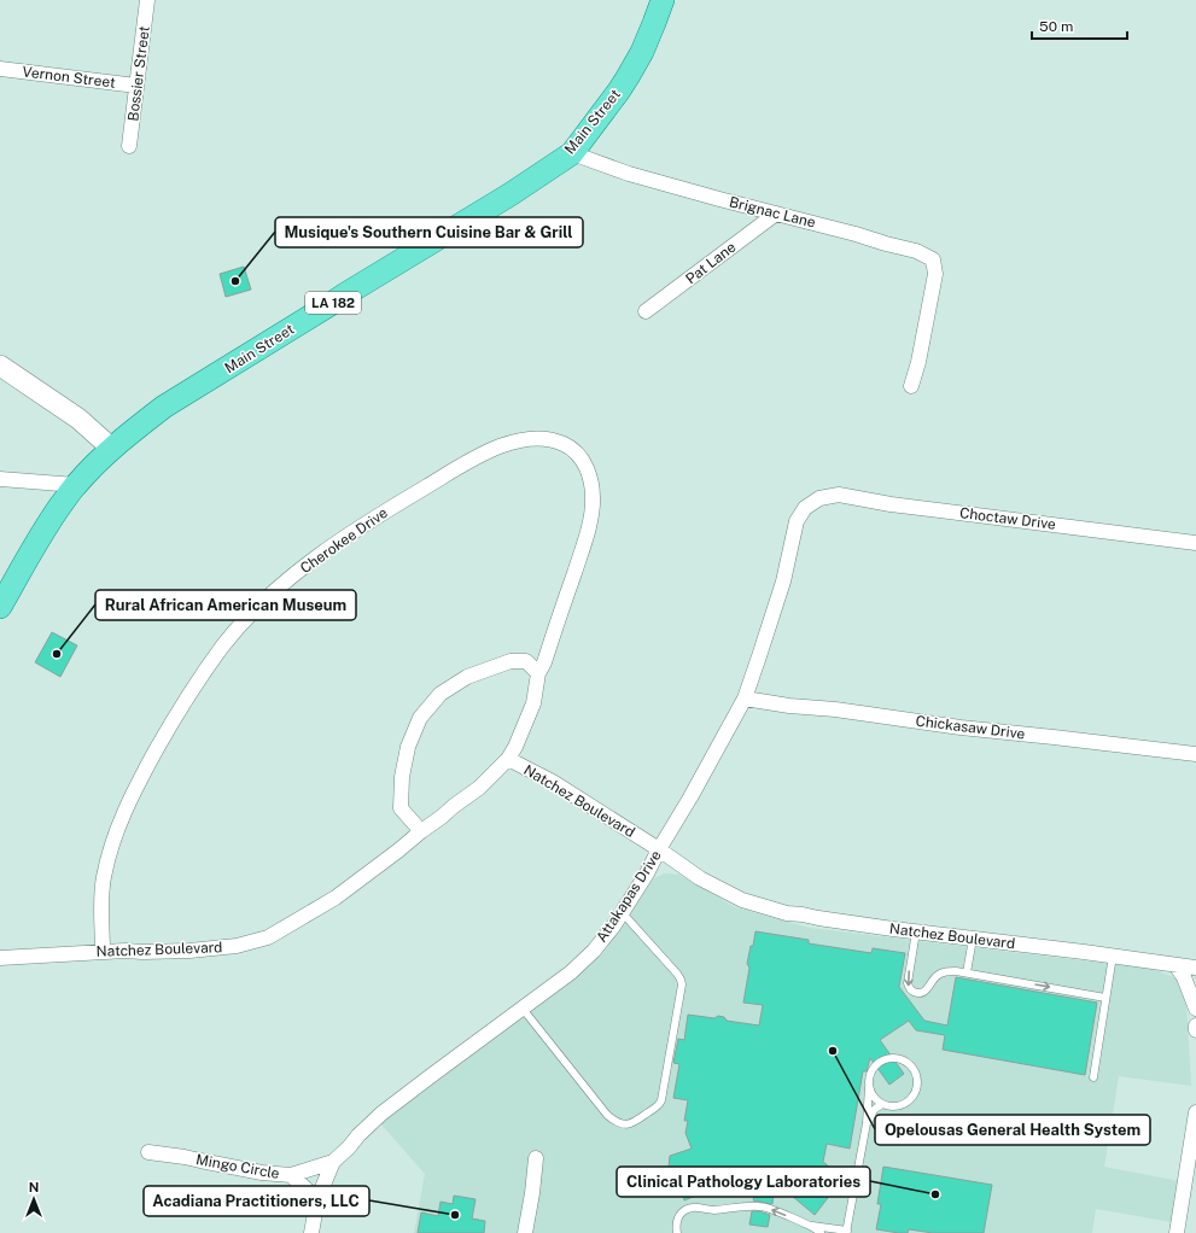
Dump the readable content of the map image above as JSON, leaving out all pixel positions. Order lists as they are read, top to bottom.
{
  "streets": {
    "main road": ["Main Street", "LA 182"],
    "street": [
      "Bossier Street",
      "Vernon Street",
      "Brignac Lane",
      "Pat Lane",
      "Choctaw Drive",
      "Cherokee Drive",
      "Chickasaw Drive",
      "Natchez Boulevard",
      "Attakapas Drive",
      "Mingo Circle"
    ]
  },
  "crossings": [
    ["Bossier Street", "Vernon Street"],
    ["Main Street", "Brignac Lane"],
    ["Brignac Lane", "Pat Lane"],
    ["Choctaw Drive", "Attakapas Drive"],
    ["Cherokee Drive", "Natchez Boulevard"],
    ["Chickasaw Drive", "Attakapas Drive"],
    ["Natchez Boulevard", "Attakapas Drive"],
    ["Attakapas Drive", "Mingo Circle"]
  ],
  "places": [
    "Musique's Southern Cuisine Bar & Grill",
    "Rural African American Museum",
    "Opelousas General Health System",
    "Clinical Pathology Laboratories",
    "Acadiana Practitioners, LLC"
  ],
  "scale_bar": "50 m",
  "north": "top"
}
